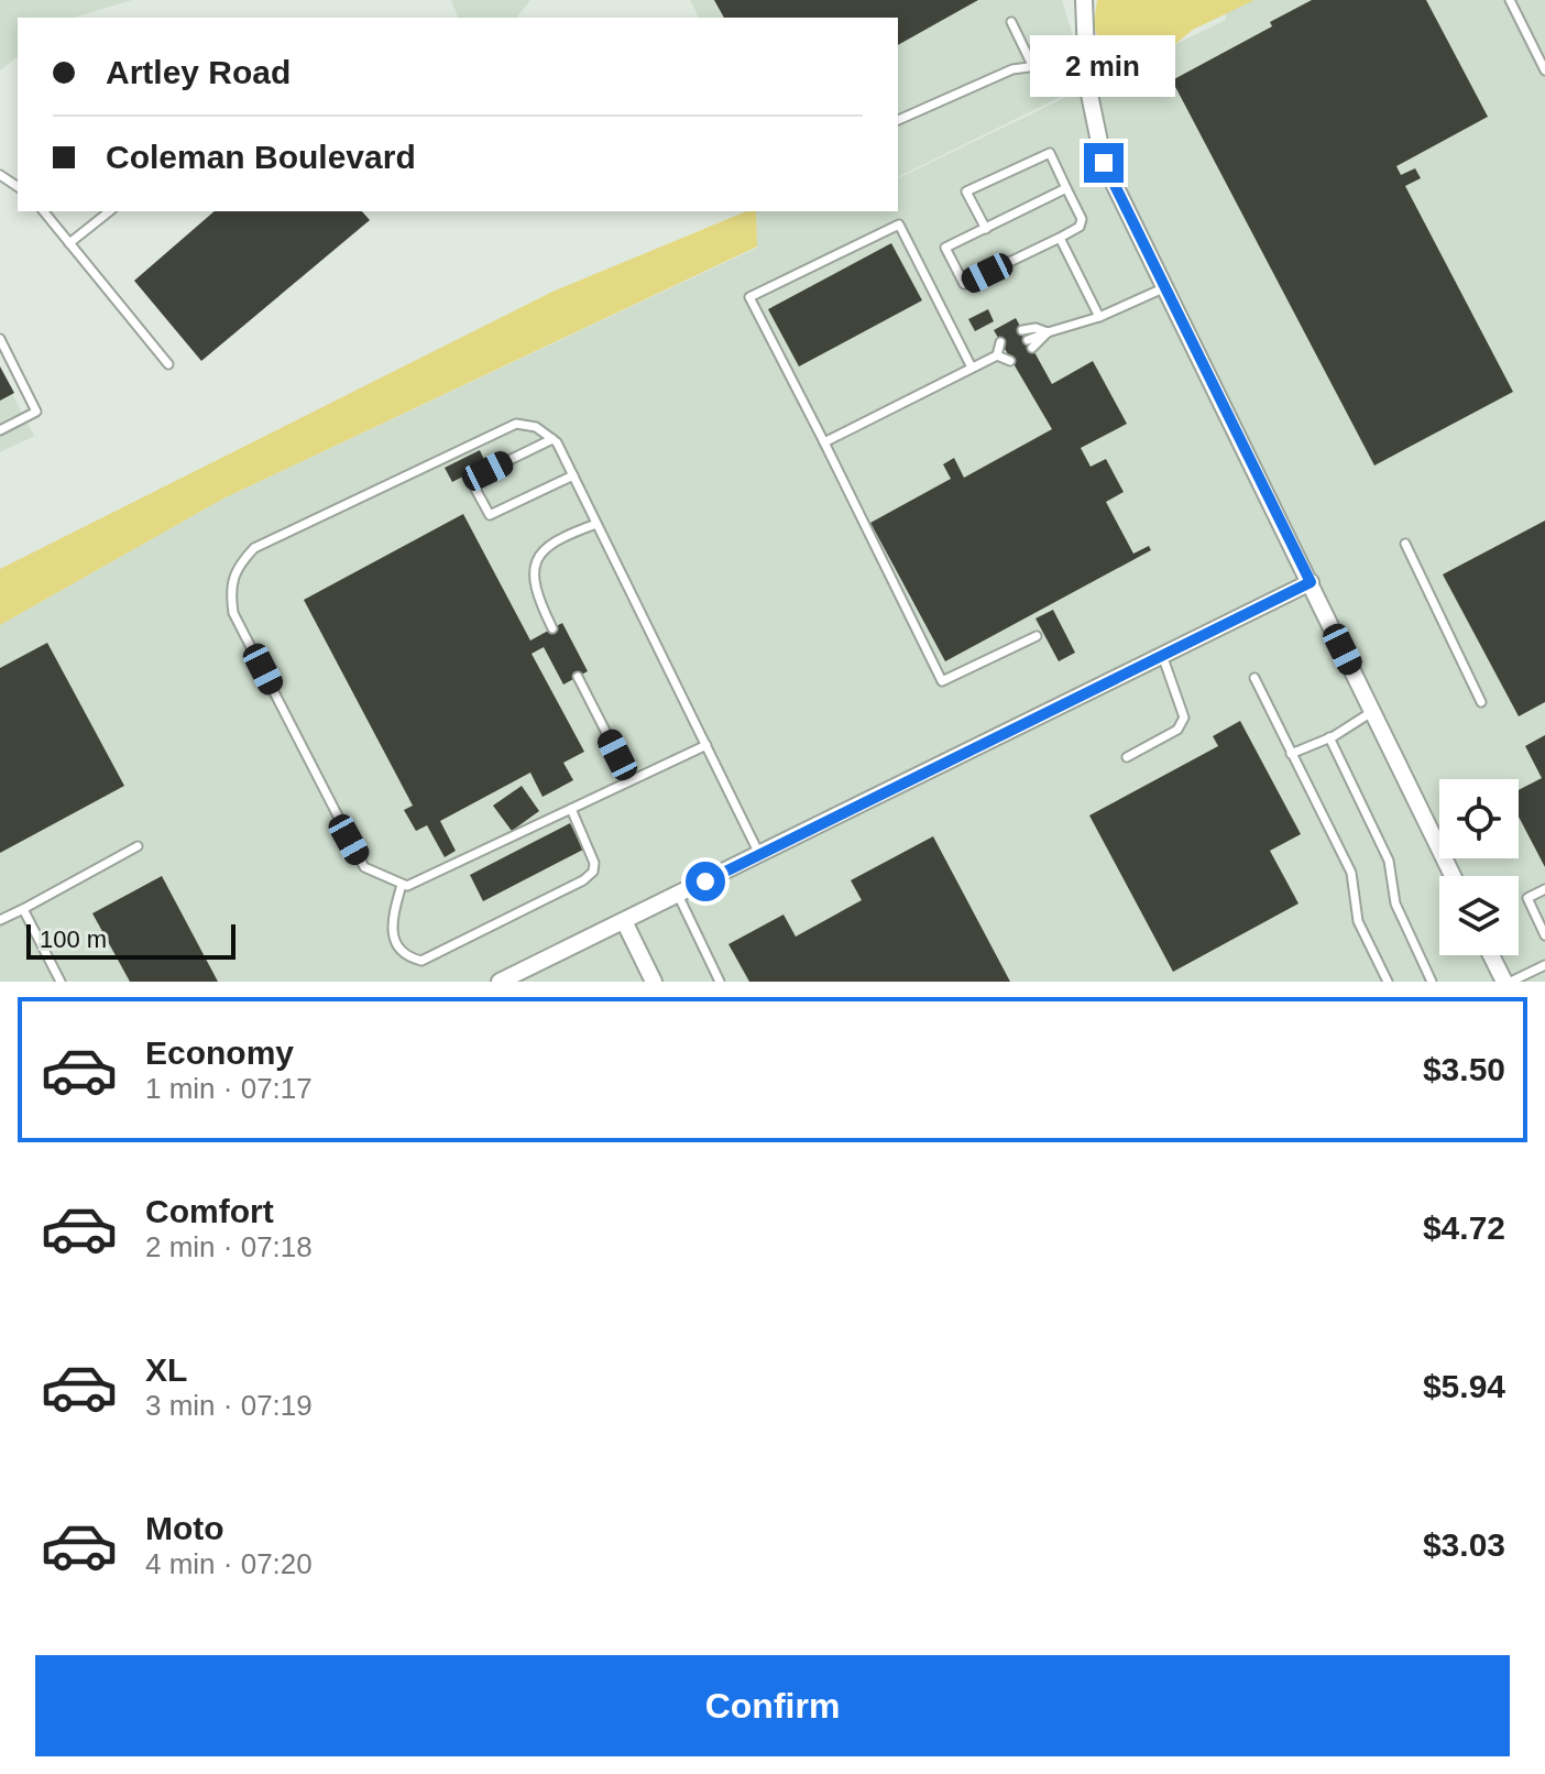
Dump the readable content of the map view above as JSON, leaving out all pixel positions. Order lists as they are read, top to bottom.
{
  "scale_bar": "100 m",
  "page": {
    "banner": ["Artley Road", "Coleman Boulevard"],
    "bubble": "2 min",
    "scale": "100 m",
    "list": [
      {
        "name": "Economy",
        "note": "1 min · 07:17",
        "value": "$3.50"
      },
      {
        "name": "Comfort",
        "note": "2 min · 07:18",
        "value": "$4.72"
      },
      {
        "name": "XL",
        "note": "3 min · 07:19",
        "value": "$5.94"
      },
      {
        "name": "Moto",
        "note": "4 min · 07:20",
        "value": "$3.03"
      }
    ],
    "buttons": "Confirm"
  }
}
